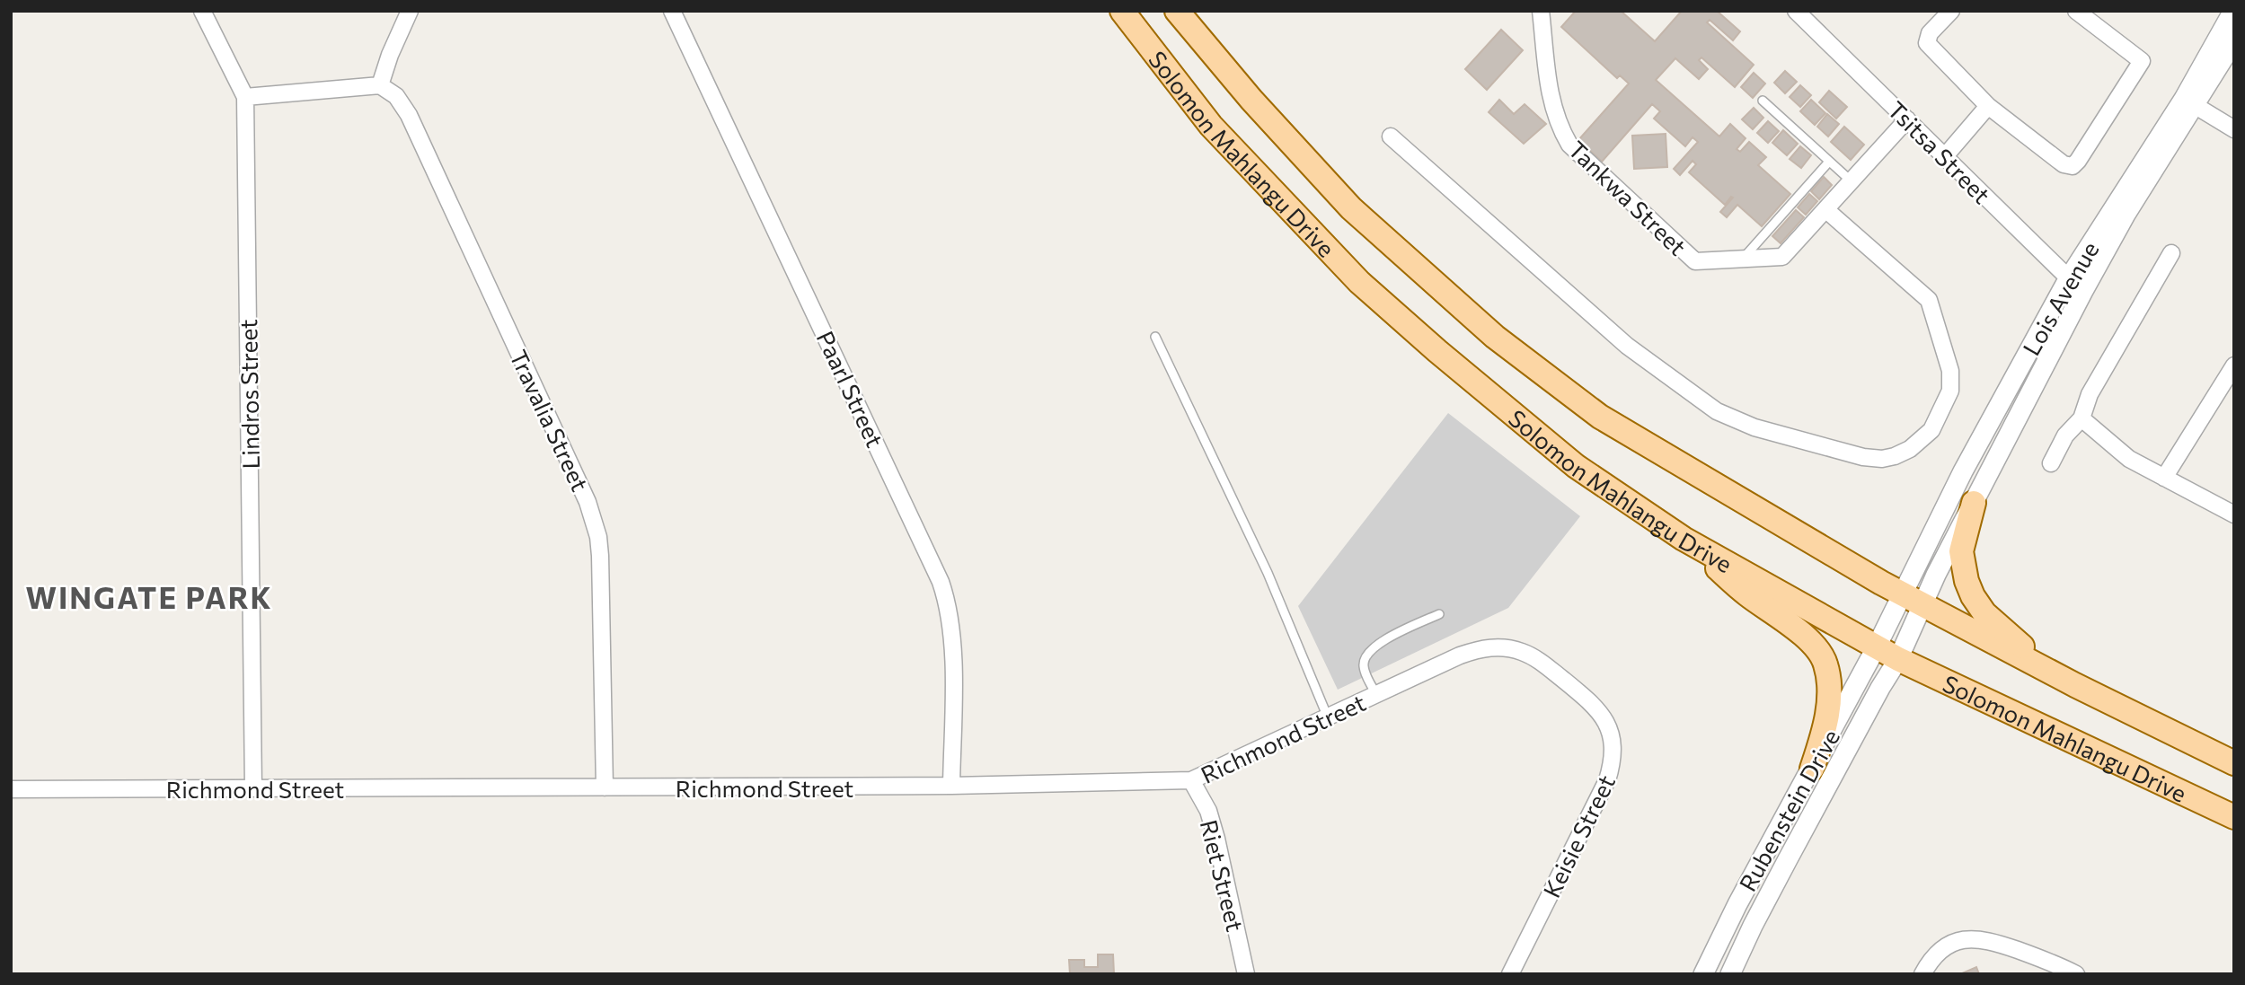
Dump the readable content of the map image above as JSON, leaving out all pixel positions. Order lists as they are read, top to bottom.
{
  "streets": {
    "main road": ["Solomon Mahlangu Drive"],
    "street": [
      "Tsitsa Street",
      "Tankwa Street",
      "Lois Avenue",
      "Paarl Street",
      "Lindros Street",
      "Travalia Street",
      "Richmond Street",
      "Rubenstein Drive",
      "Keisie Street",
      "Riet Street"
    ]
  },
  "crossings": [
    ["Tsitsa Street", "Tankwa Street"],
    ["Tsitsa Street", "Lois Avenue"],
    ["Solomon Mahlangu Drive", "Lois Avenue"],
    ["Solomon Mahlangu Drive", "Rubenstein Drive"],
    ["Lois Avenue", "Rubenstein Drive"],
    ["Paarl Street", "Richmond Street"],
    ["Lindros Street", "Richmond Street"],
    ["Travalia Street", "Richmond Street"],
    ["Richmond Street", "Keisie Street"],
    ["Richmond Street", "Riet Street"]
  ],
  "districts": ["WINGATE PARK"]
}
